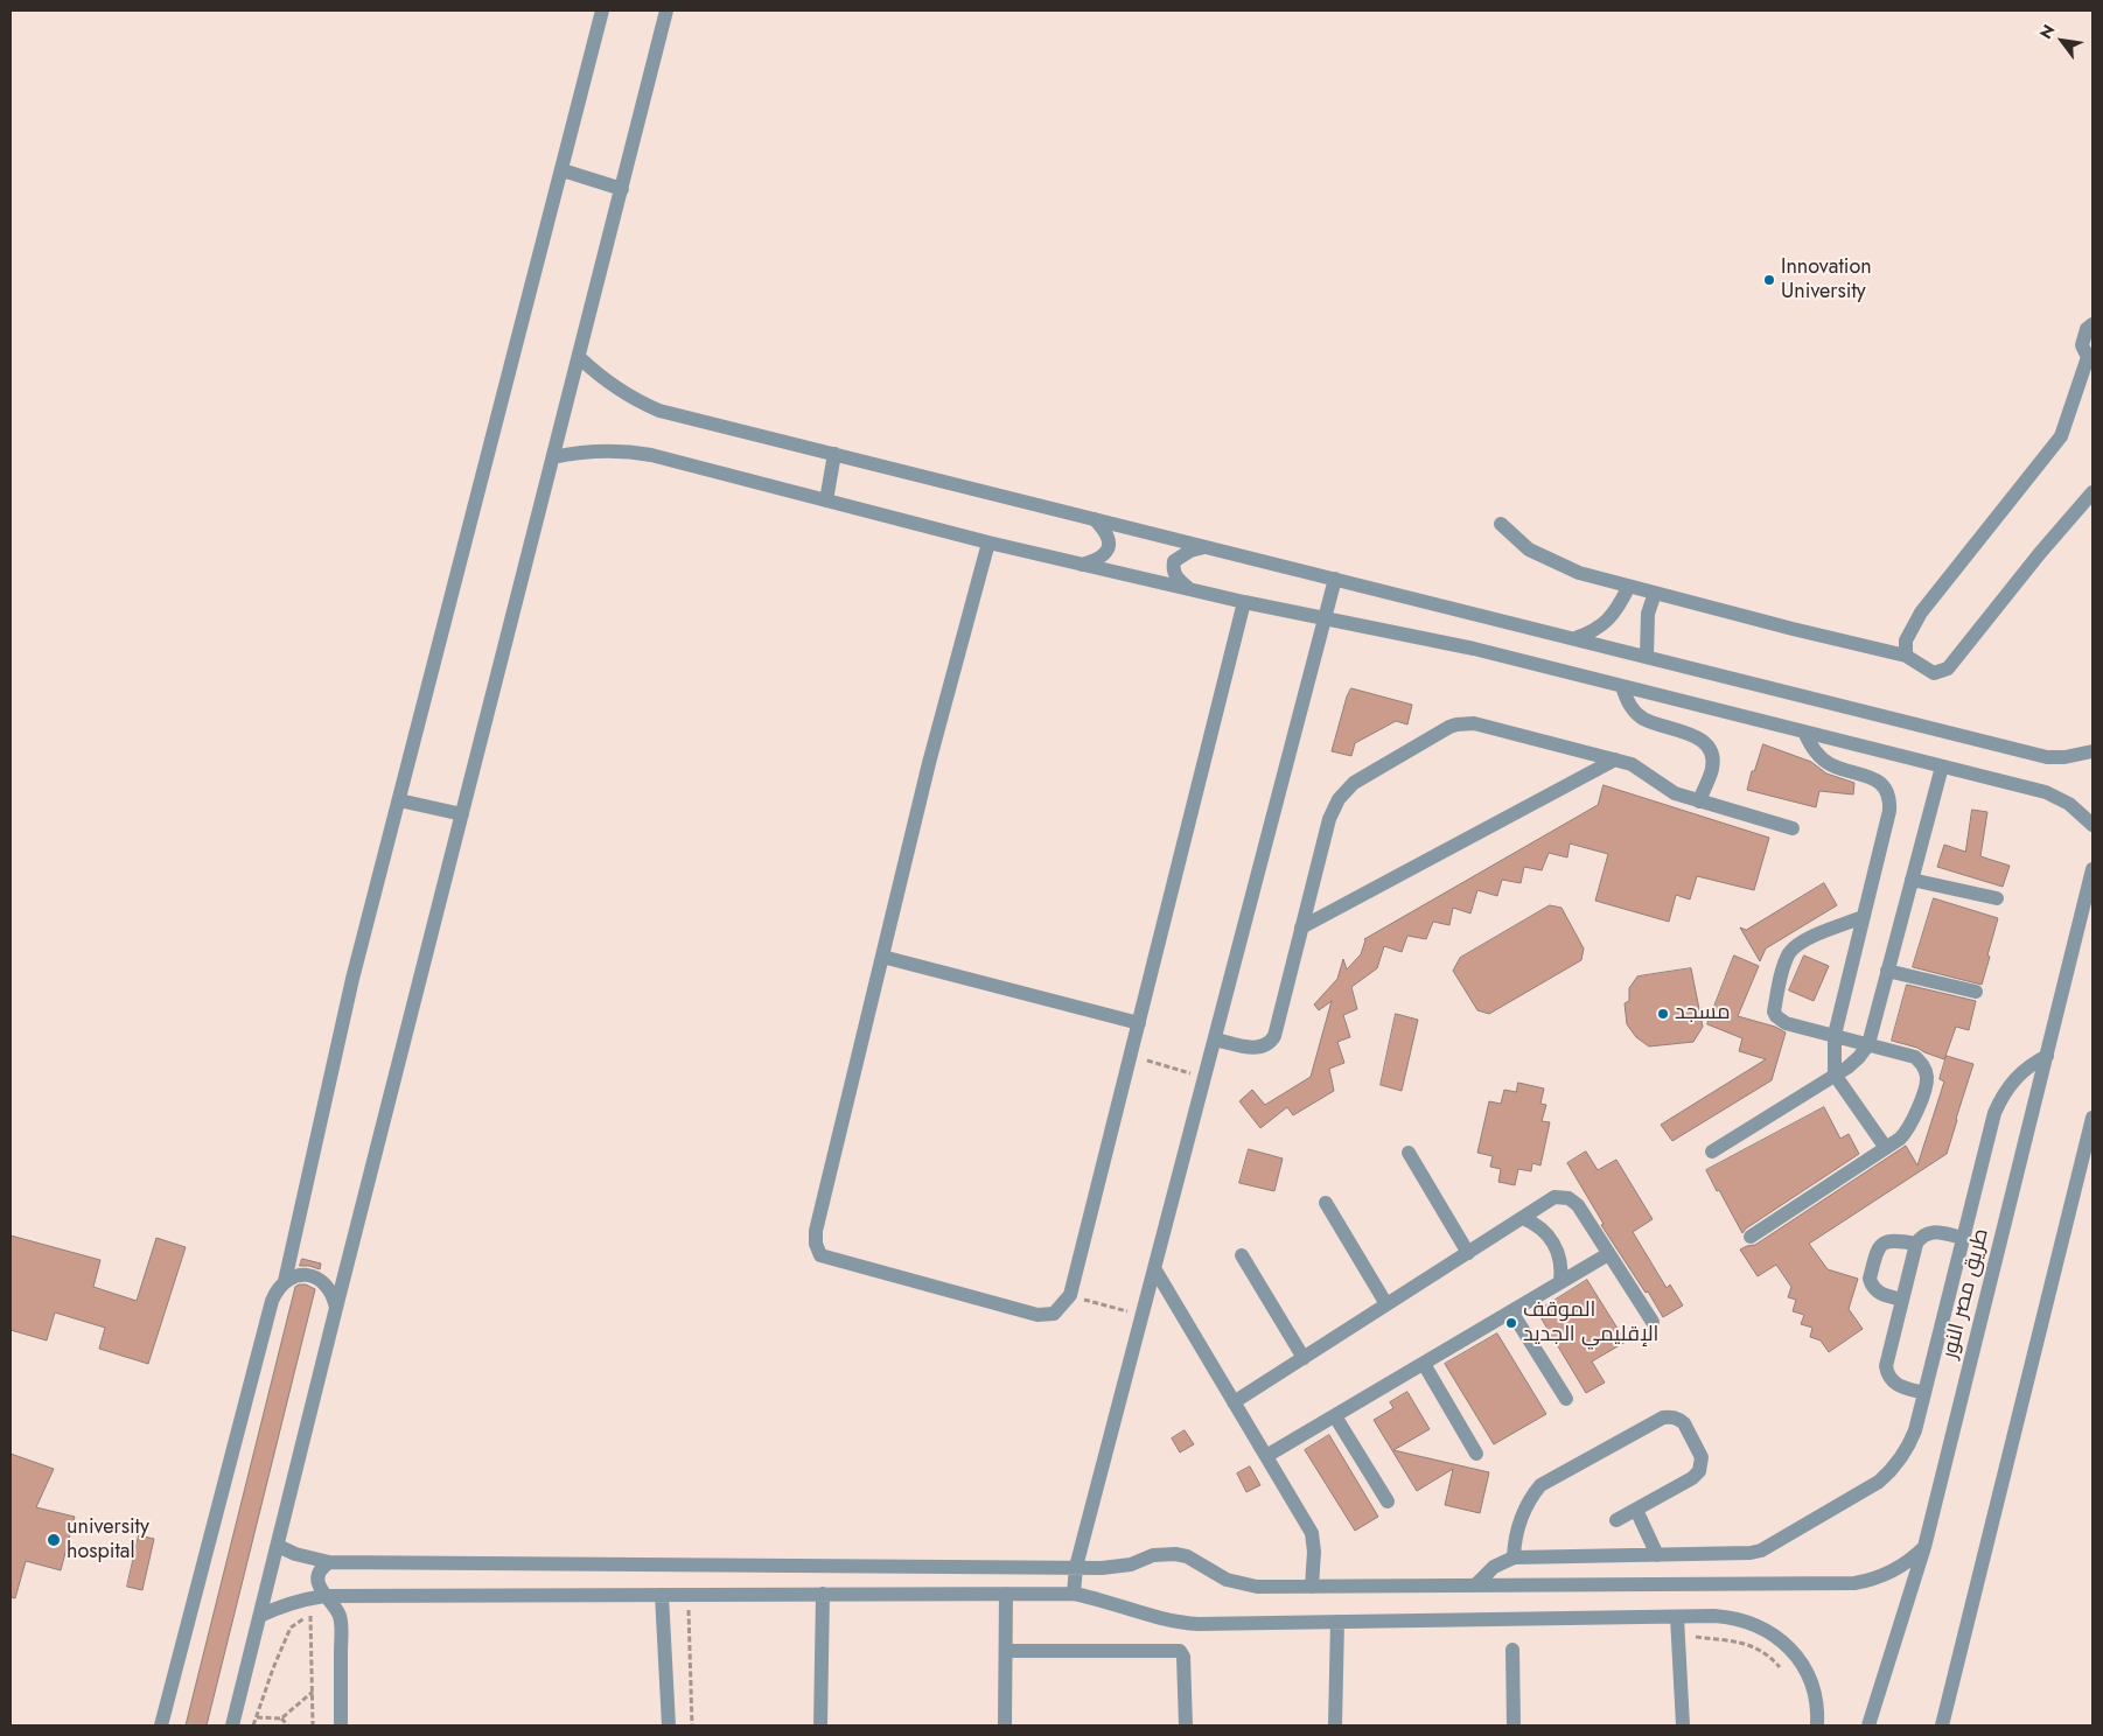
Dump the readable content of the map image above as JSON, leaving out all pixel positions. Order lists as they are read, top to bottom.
{
  "streets": {
    "street": ["طريق مصر النور"]
  },
  "places": [
    "Innovation University",
    "مسجد",
    "الموقف الإقليمي الجديد",
    "university hospital"
  ],
  "north": "top left"
}
